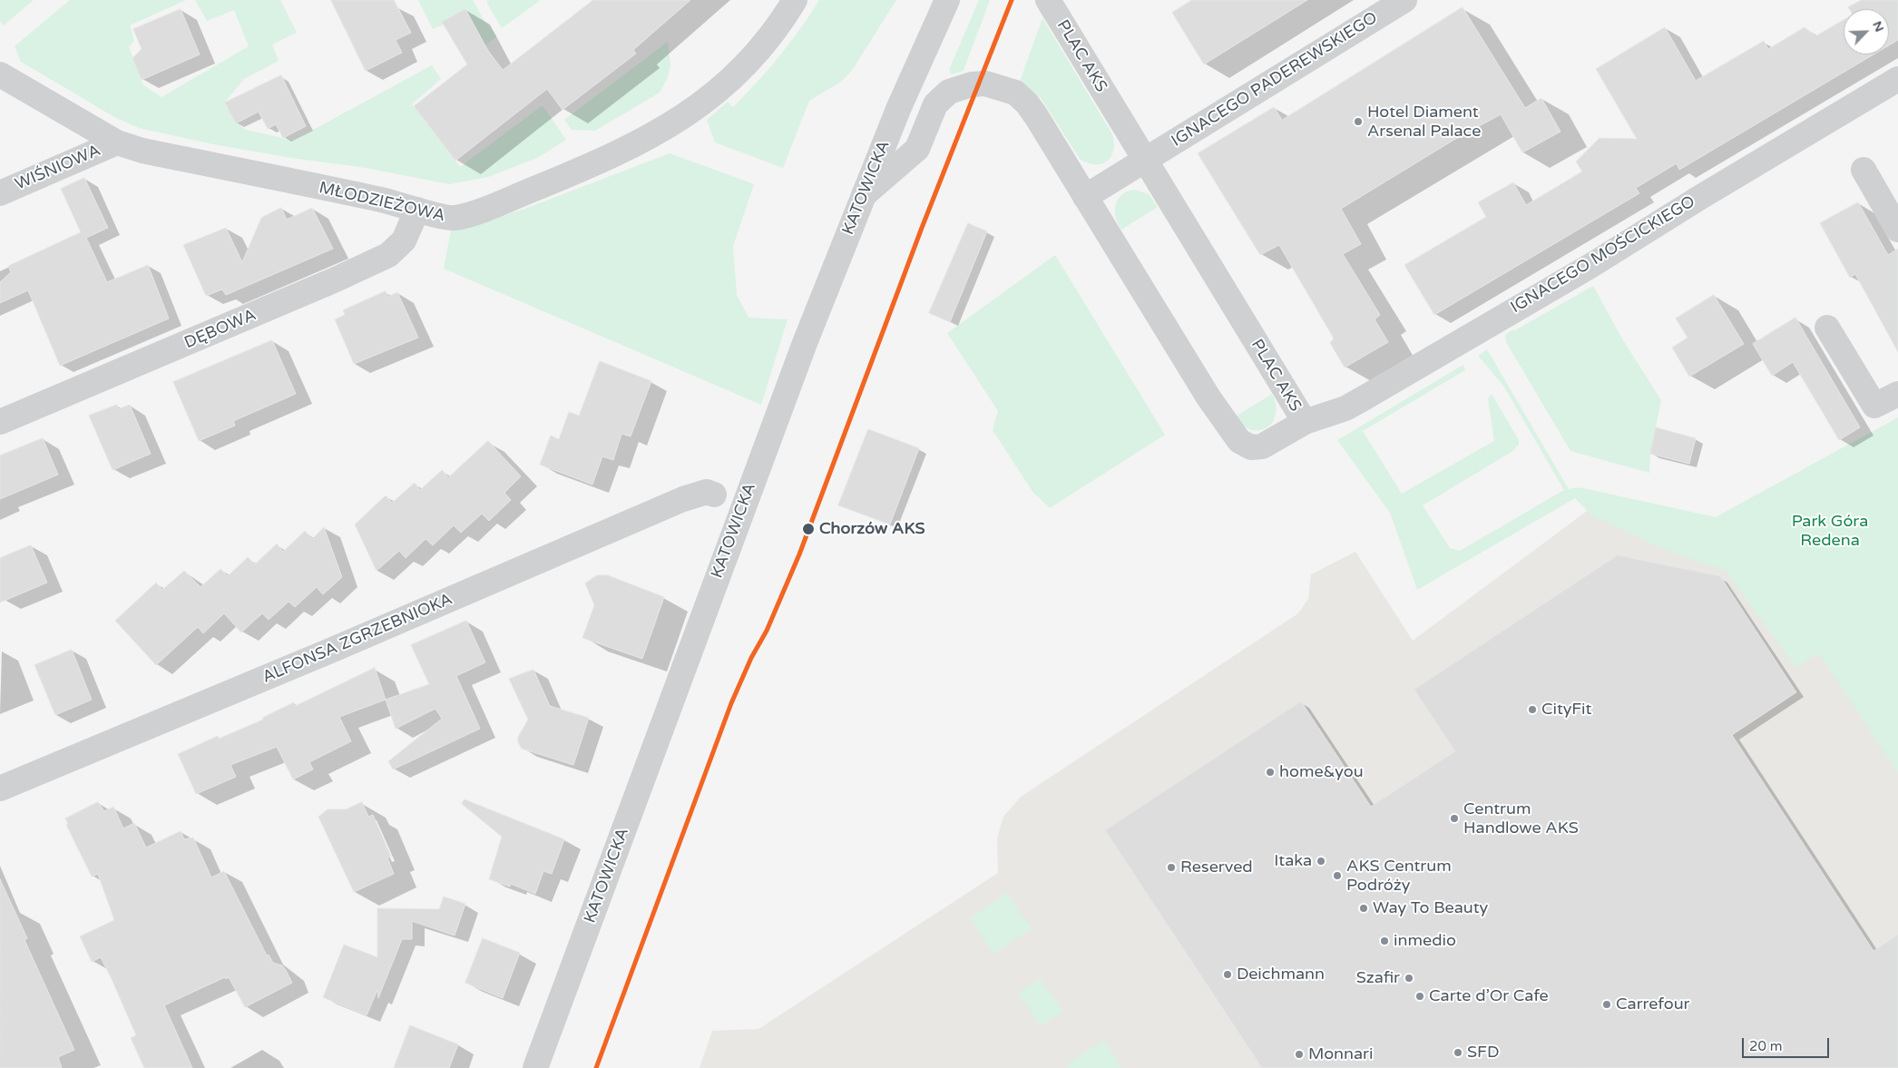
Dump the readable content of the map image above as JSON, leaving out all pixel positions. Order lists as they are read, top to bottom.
{
  "streets": {
    "street": [
      "PLAC AKS",
      "IGNACEGO PADEREWSKIEGO",
      "WIŚNIOWA",
      "KATOWICKA",
      "MŁODZIEŻOWA",
      "IGNACEGO MOŚCICKIEGO",
      "DĘBOWA",
      "ALFONSA ZGRZEBNIOKA"
    ]
  },
  "crossings": [
    ["PLAC AKS", "IGNACEGO PADEREWSKIEGO"],
    ["PLAC AKS", "KATOWICKA"],
    ["PLAC AKS", "IGNACEGO MOŚCICKIEGO"],
    ["WIŚNIOWA", "MŁODZIEŻOWA"],
    ["MŁODZIEŻOWA", "DĘBOWA"]
  ],
  "parks": ["Park Góra Redena"],
  "places": [
    "Hotel Diament Arsenal Palace",
    "Chorzów AKS",
    "CityFit",
    "home&you",
    "Centrum Handlowe AKS",
    "Itaka",
    "Reserved",
    "AKS Centrum Podróży",
    "Way To Beauty",
    "inmedio",
    "Deichmann",
    "Szafir",
    "Carte d’Or Cafe",
    "Carrefour",
    "SFD",
    "Monnari"
  ],
  "scale_bar": "20 m",
  "north": "top right"
}
